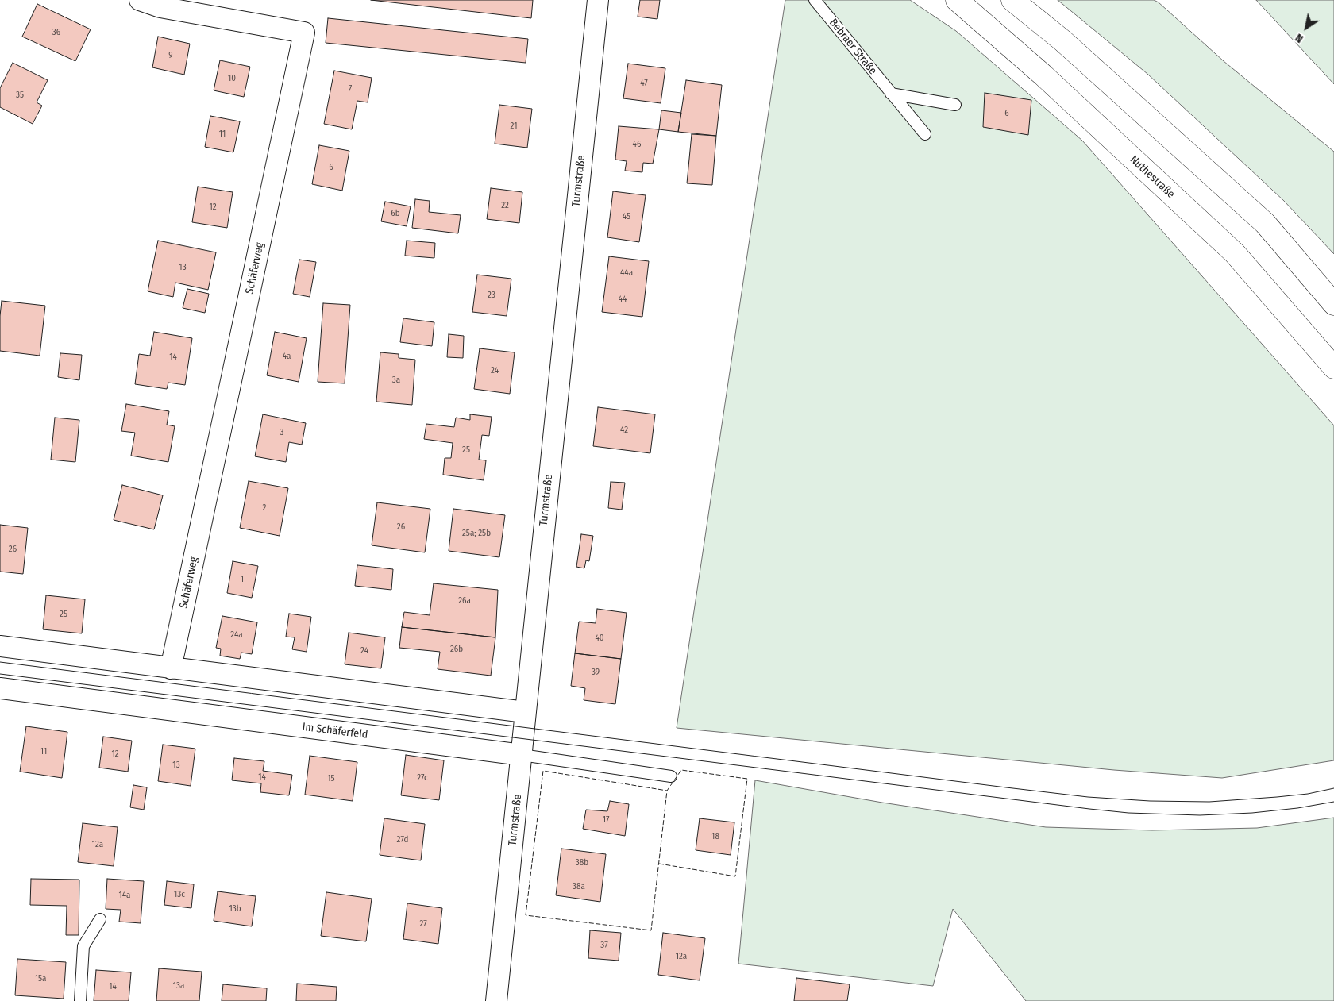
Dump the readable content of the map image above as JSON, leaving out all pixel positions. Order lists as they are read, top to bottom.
{
  "streets": {
    "highway": ["Nuthestraße"],
    "street": ["Turmstraße", "Schäferweg", "Im Schäferfeld"],
    "lane": ["Bebraer Straße"]
  },
  "crossings": [
    ["Turmstraße", "Im Schäferfeld"]
  ],
  "house_numbers": [
    "36",
    "9",
    "10",
    "47",
    "7",
    "35",
    "6",
    "21",
    "11",
    "46",
    "6",
    "22",
    "12",
    "6b",
    "45",
    "13",
    "44a",
    "23",
    "44",
    "4a",
    "14",
    "24",
    "3a",
    "42",
    "3",
    "25",
    "2",
    "26",
    "25a; 25b",
    "26",
    "1",
    "26a",
    "25",
    "24a",
    "40",
    "26b",
    "24",
    "39",
    "11",
    "12",
    "13",
    "14",
    "27c",
    "15",
    "17",
    "18",
    "27d",
    "12a",
    "38b",
    "38a",
    "13c",
    "14a",
    "13b",
    "27",
    "37",
    "12a",
    "15a",
    "13a",
    "14"
  ],
  "north": "bottom left"
}
